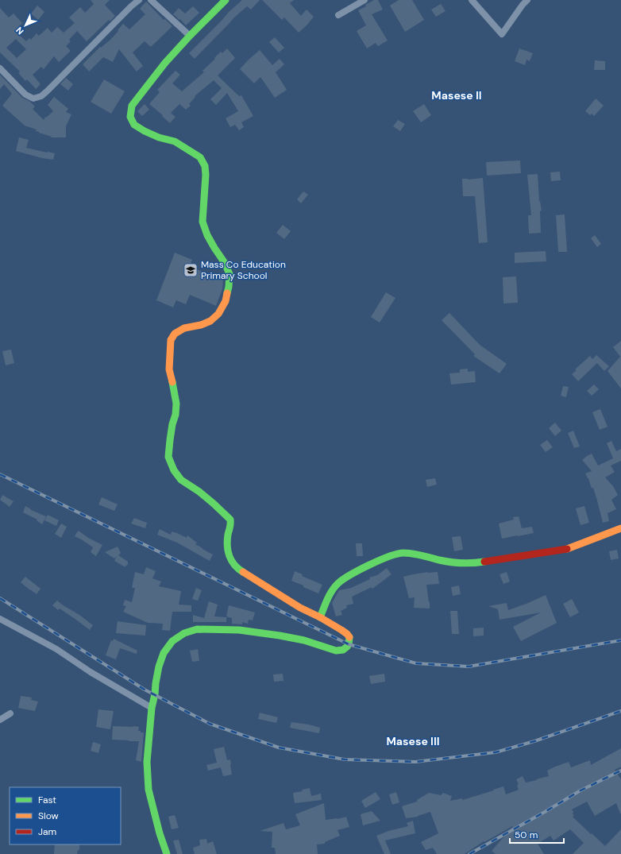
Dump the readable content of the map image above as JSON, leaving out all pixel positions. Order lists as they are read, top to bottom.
{
  "districts": ["Masese II", "Masese III"],
  "places": {
    "school or university": ["Mass Co Education Primary School"]
  },
  "legend": ["Fast", "Slow", "Jam"],
  "scale_bar": "50 m",
  "north": "bottom left"
}
